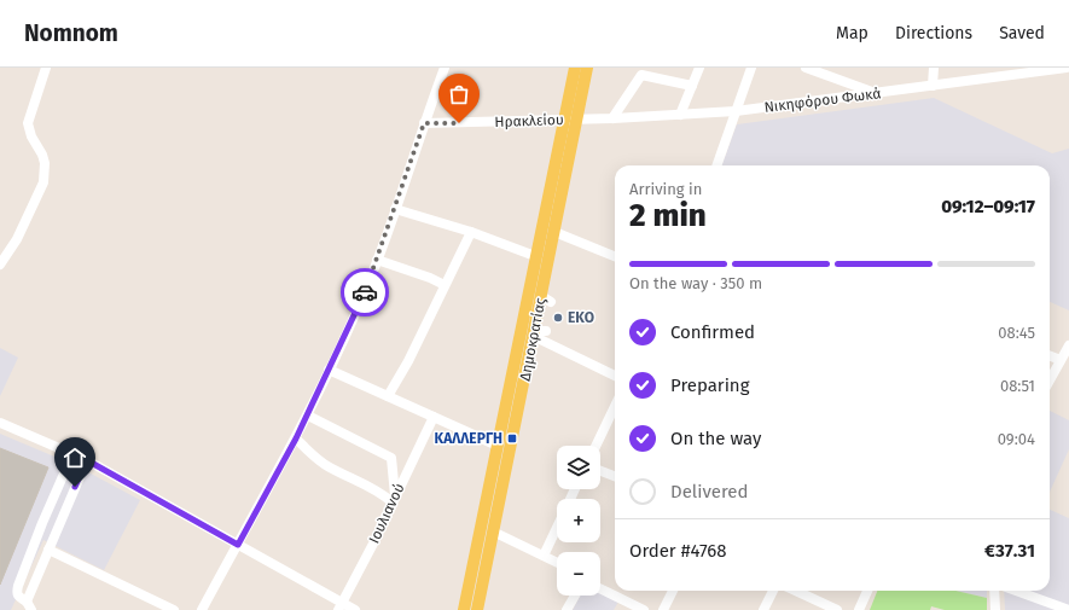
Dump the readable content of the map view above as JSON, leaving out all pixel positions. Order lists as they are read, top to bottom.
{
  "streets": {
    "main road": ["Δημοκρατίας"],
    "street": ["Νικηφόρου Φωκά", "Ηρακλείου", "Ιουλιανού"]
  },
  "crossings": [
    ["Νικηφόρου Φωκά", "Ηρακλείου"],
    ["Νικηφόρου Φωκά", "Δημοκρατίας"],
    ["Ηρακλείου", "Δημοκρατίας"]
  ],
  "places": {
    "other": ["EKO"],
    "transit": ["ΚΑΛΛΕΡΓΗ"]
  },
  "page": {
    "header": "Nomnom",
    "nav": ["Map", "Directions", "Saved"],
    "heading": ["2 min", "Arriving in", "09:12–09:17"],
    "panel": ["Order #4768", "€37.31"],
    "bar": "On the way · 350 m",
    "list": [
      ["Confirmed", "08:45"],
      ["Preparing", "08:51"],
      ["On the way", "09:04"],
      "Delivered"
    ],
    "map_buttons": ["+", "−"]
  }
}
